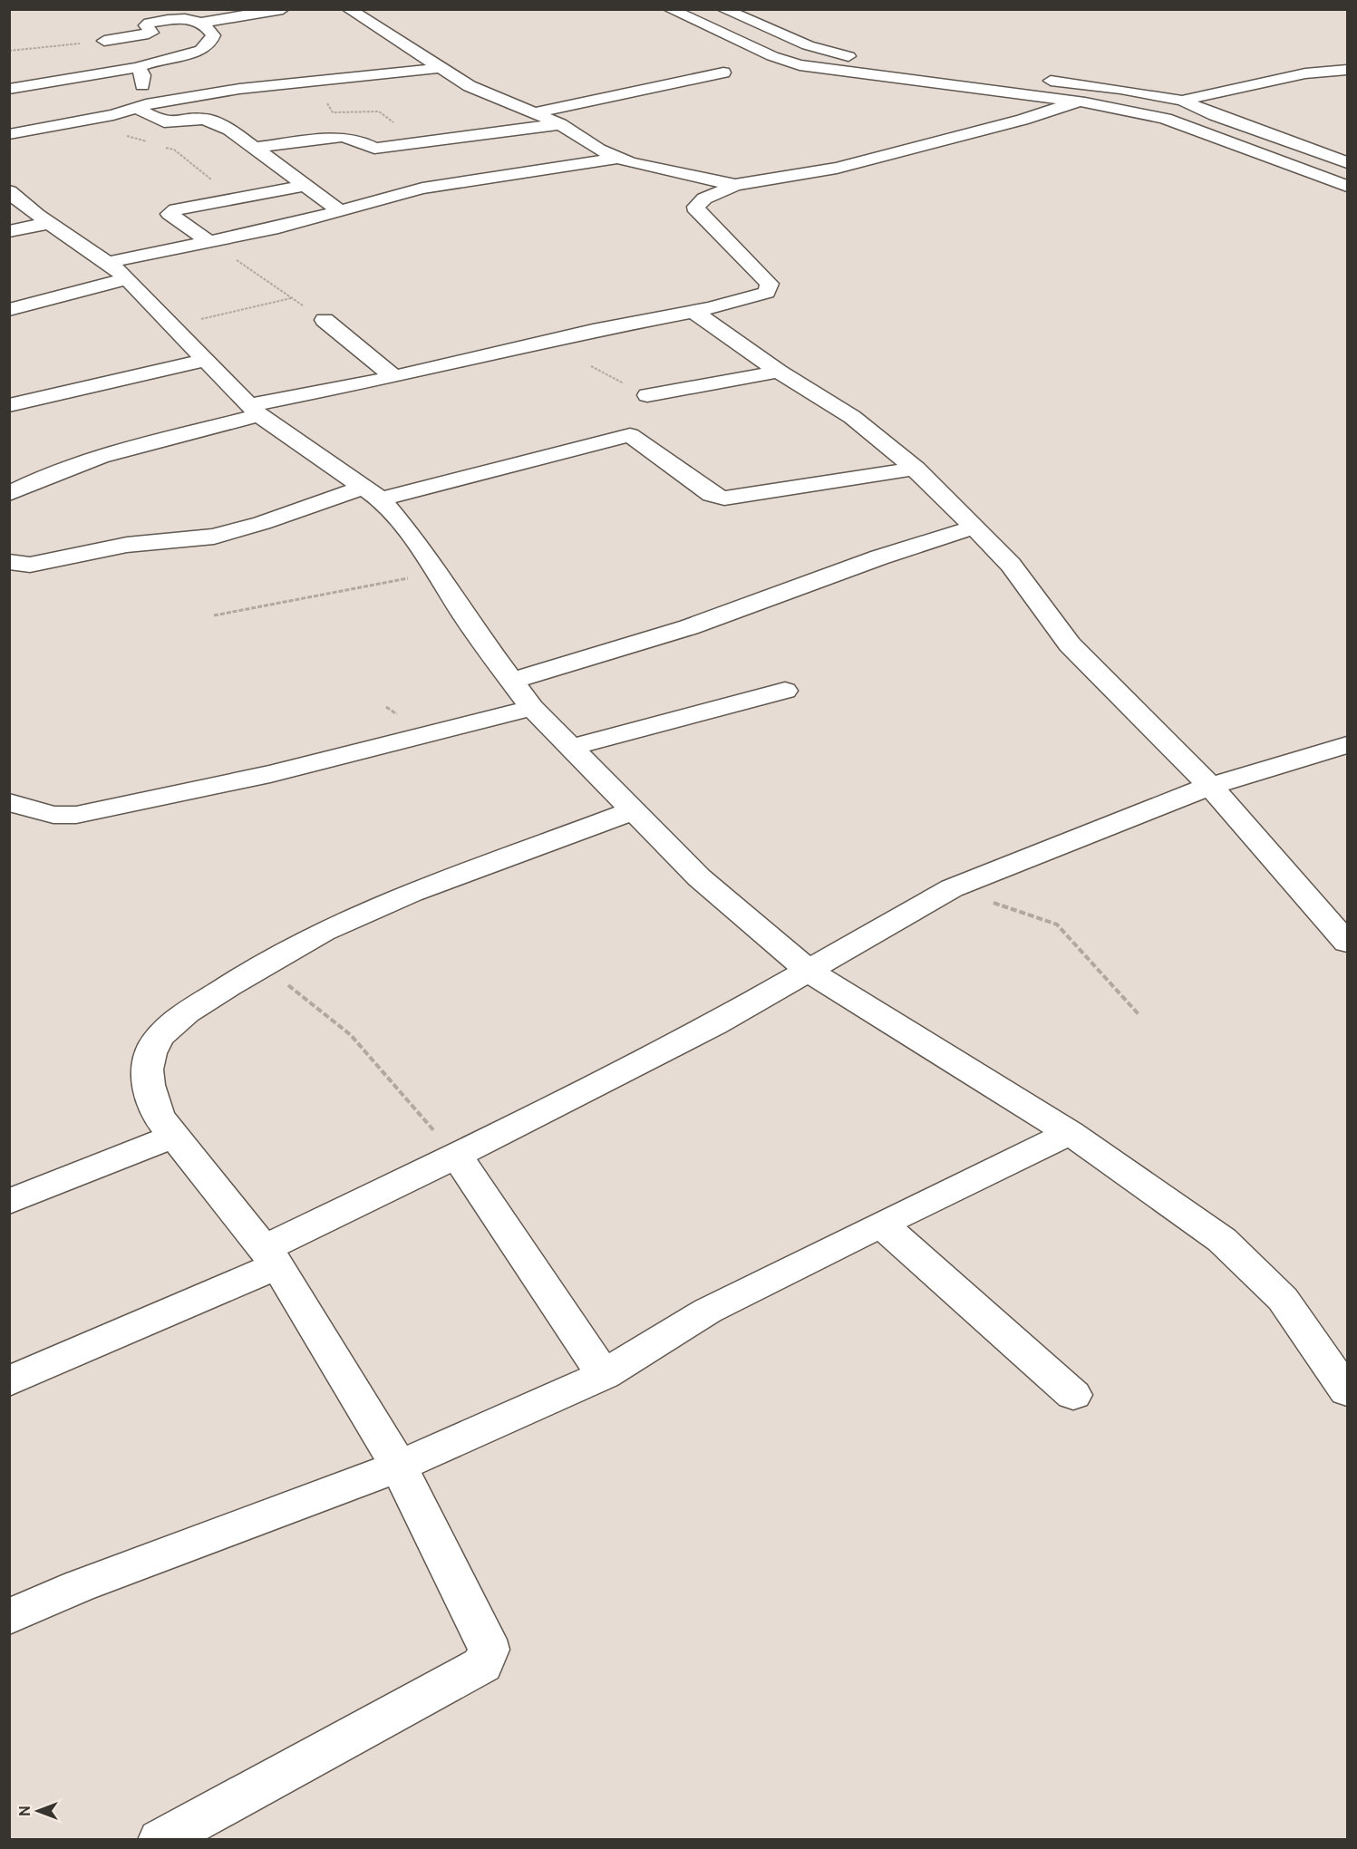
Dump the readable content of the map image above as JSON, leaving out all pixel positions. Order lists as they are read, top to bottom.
{
  "north": "left"
}
